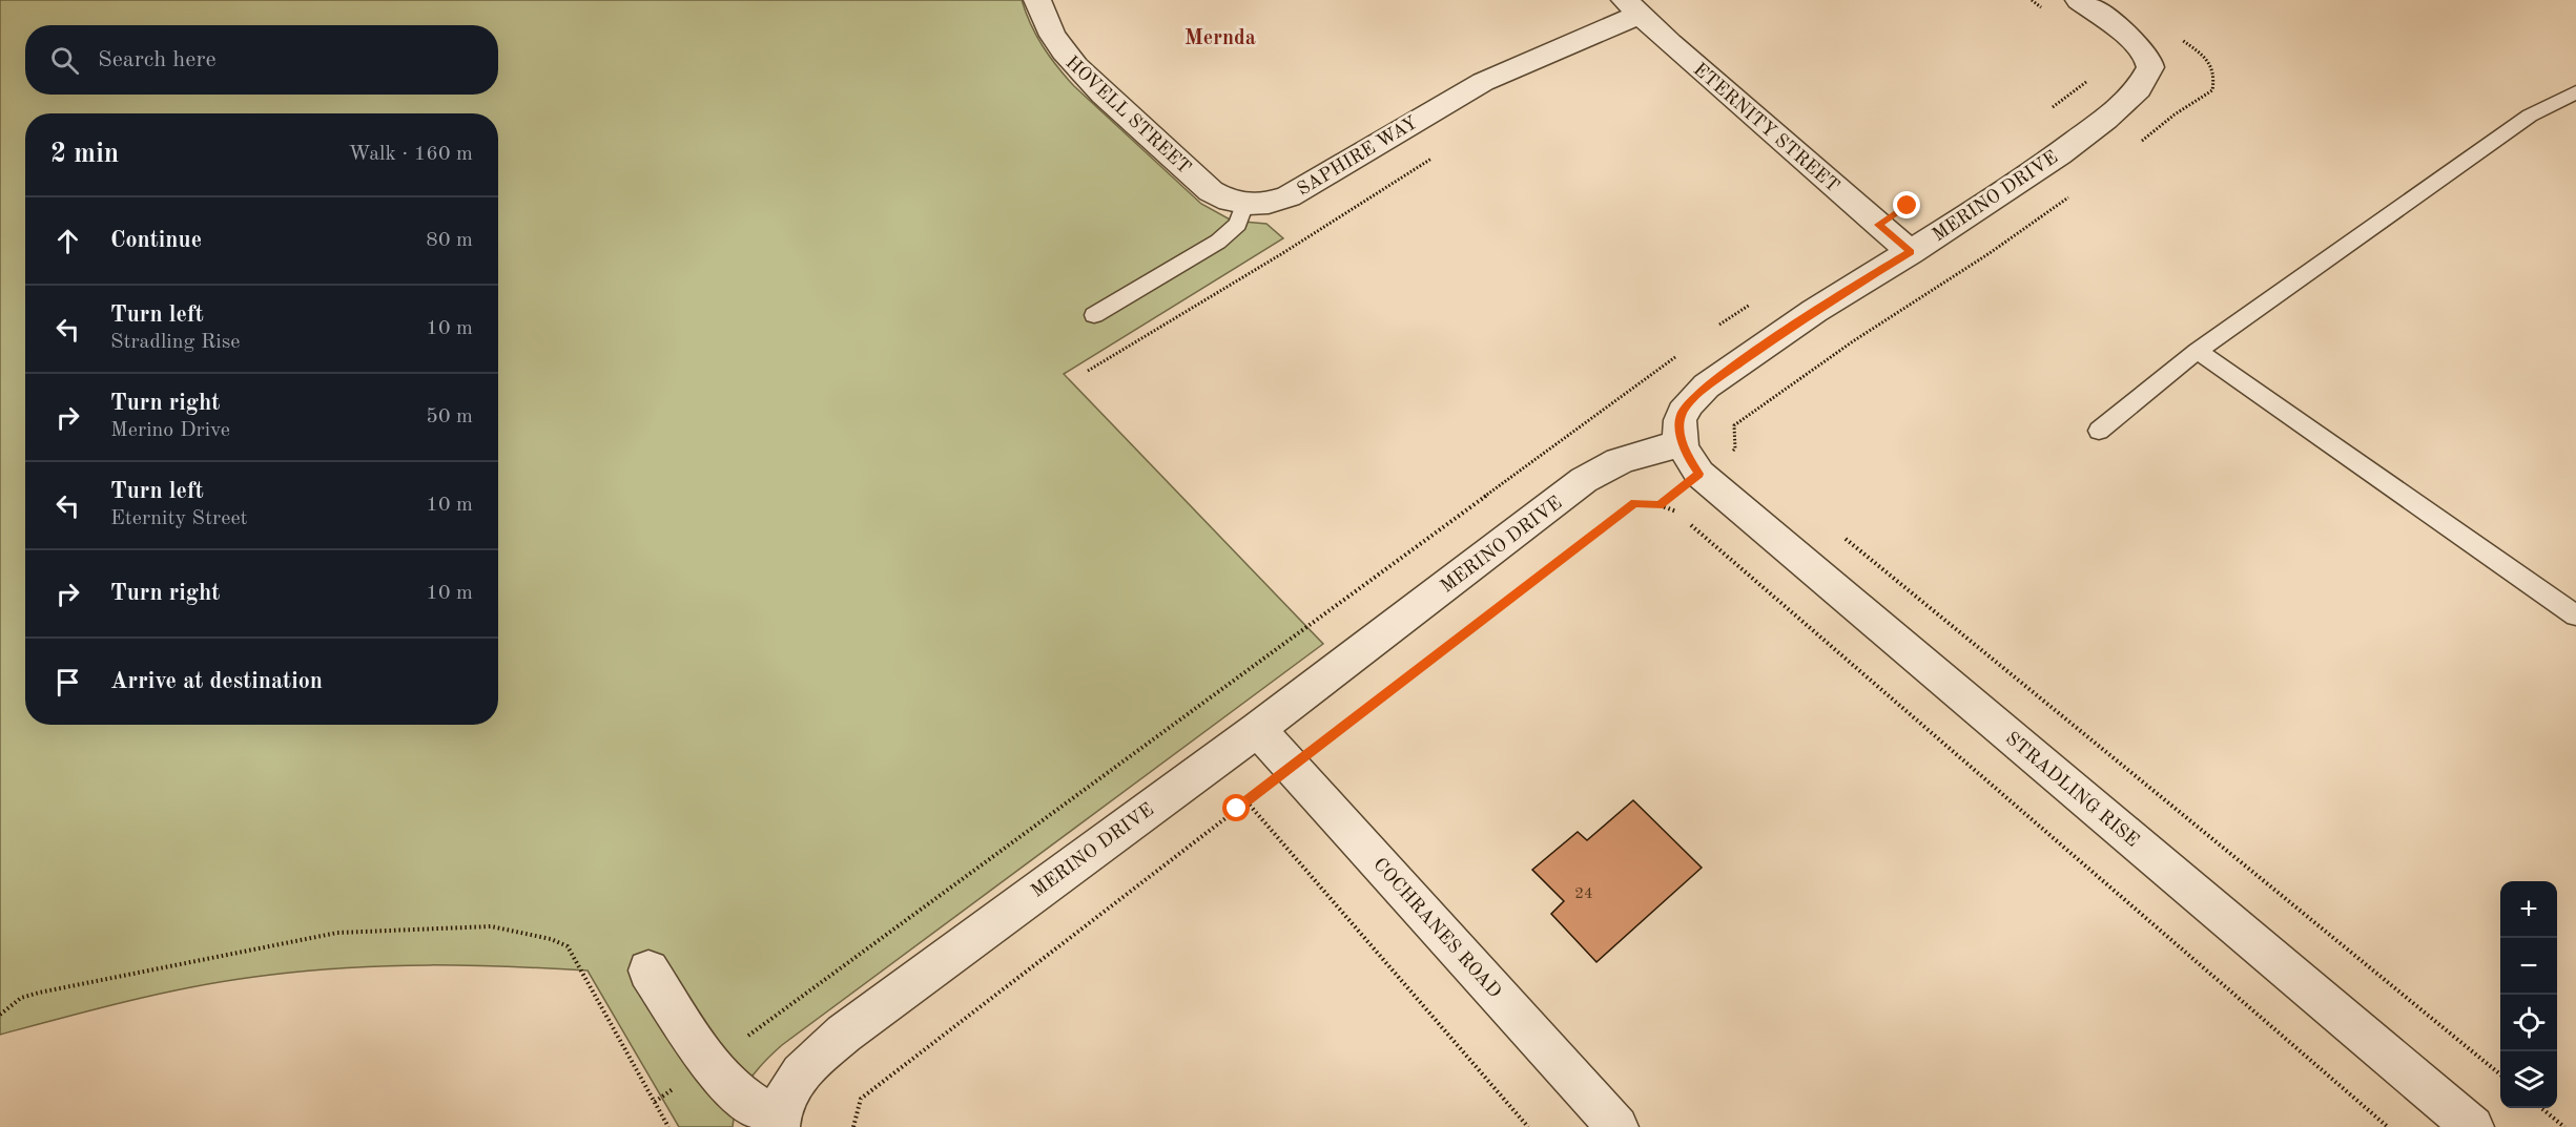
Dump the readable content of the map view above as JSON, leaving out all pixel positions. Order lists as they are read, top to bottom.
{
  "streets": {
    "street": [
      "HOVELL STREET",
      "ETERNITY STREET",
      "SAPHIRE WAY",
      "MERINO DRIVE",
      "STRADLING RISE",
      "COCHRANES ROAD"
    ]
  },
  "crossings": [
    ["HOVELL STREET", "SAPHIRE WAY"],
    ["ETERNITY STREET", "SAPHIRE WAY"],
    ["ETERNITY STREET", "MERINO DRIVE"],
    ["MERINO DRIVE", "STRADLING RISE"],
    ["MERINO DRIVE", "COCHRANES ROAD"]
  ],
  "districts": ["Mernda"],
  "house_numbers": ["24"],
  "page": {
    "search": "Search here",
    "heading": ["2 min", "Walk · 160 m"],
    "list": [
      ["Continue", "80 m"],
      ["Turn left", "Stradling Rise", "10 m"],
      ["Turn right", "Merino Drive", "50 m"],
      ["Turn left", "Eternity Street", "10 m"],
      ["Turn right", "10 m"],
      "Arrive at destination"
    ],
    "map_buttons": ["+", "−"]
  }
}
